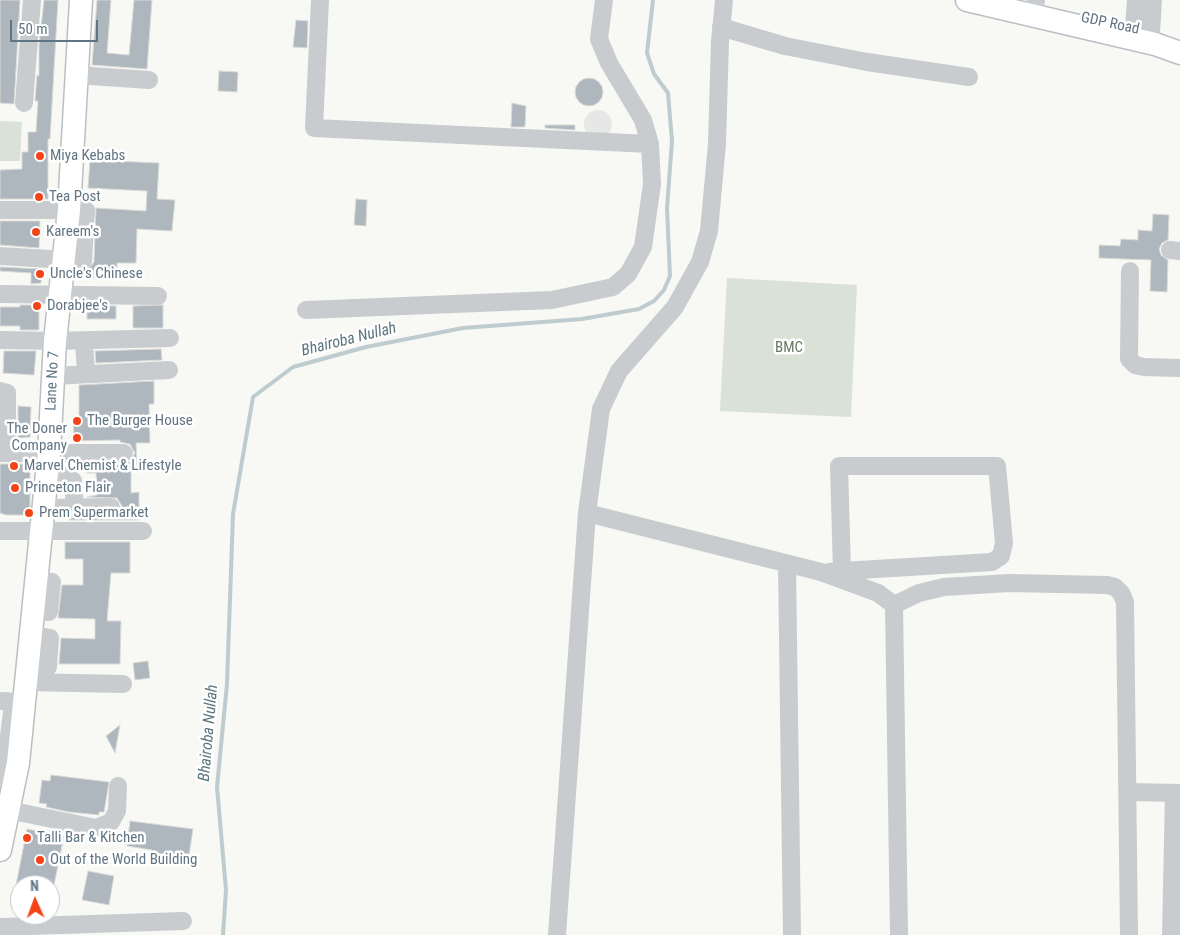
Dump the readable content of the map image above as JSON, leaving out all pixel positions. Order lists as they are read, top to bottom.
{
  "streets": {
    "main road": ["GDP Road", "Lane No 7"]
  },
  "water": ["Bhairoba Nullah"],
  "parks": ["BMC"],
  "places": [
    "Miya Kebabs",
    "Tea Post",
    "Kareem's",
    "Uncle's Chinese",
    "Dorabjee's",
    "The Burger House",
    "The Doner Company",
    "Marvel Chemist & Lifestyle",
    "Princeton Flair",
    "Prem Supermarket",
    "Talli Bar & Kitchen",
    "Out of the World Building"
  ],
  "scale_bar": "50 m",
  "north": "top"
}
